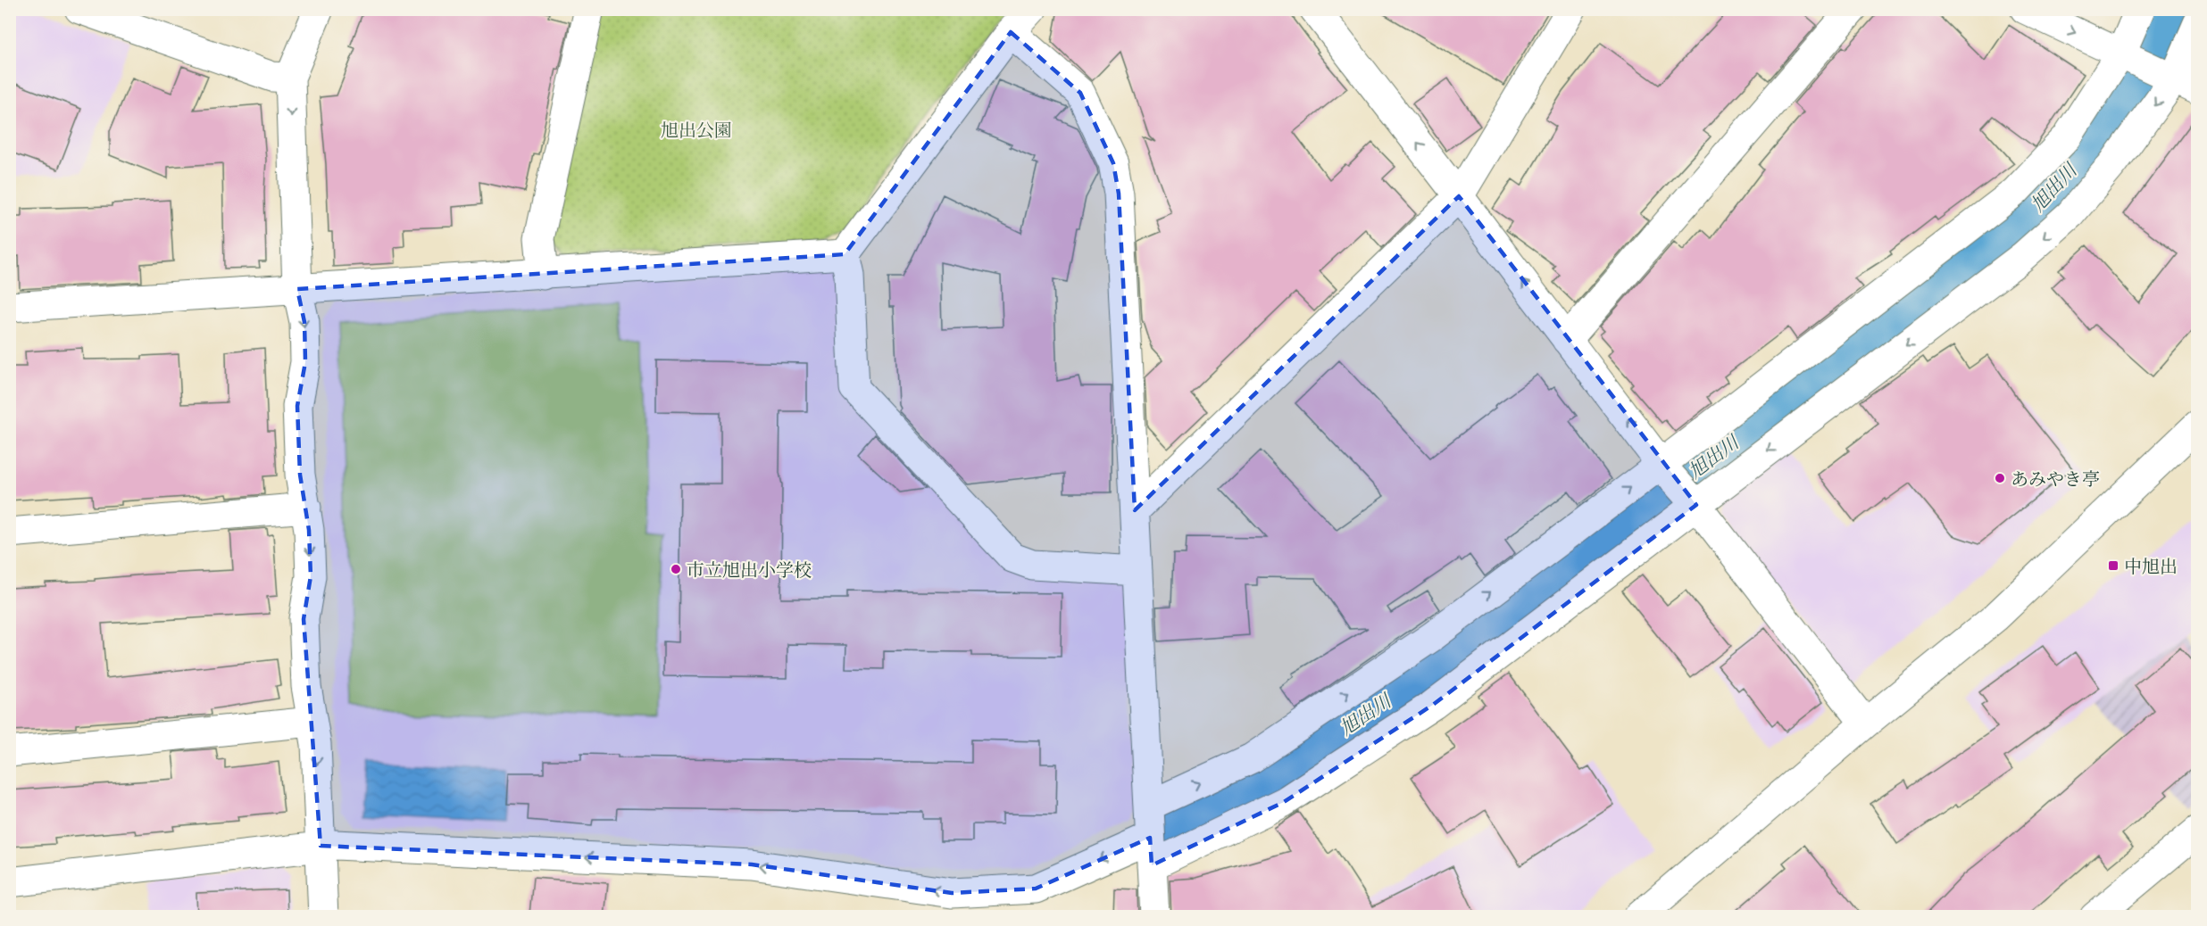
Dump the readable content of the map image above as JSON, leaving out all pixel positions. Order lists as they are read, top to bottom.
{
  "water": ["旭出川"],
  "parks": ["旭出公園"],
  "places": {
    "other": ["あみやき亭", "市立旭出小学校"],
    "transit": ["中旭出"]
  }
}
